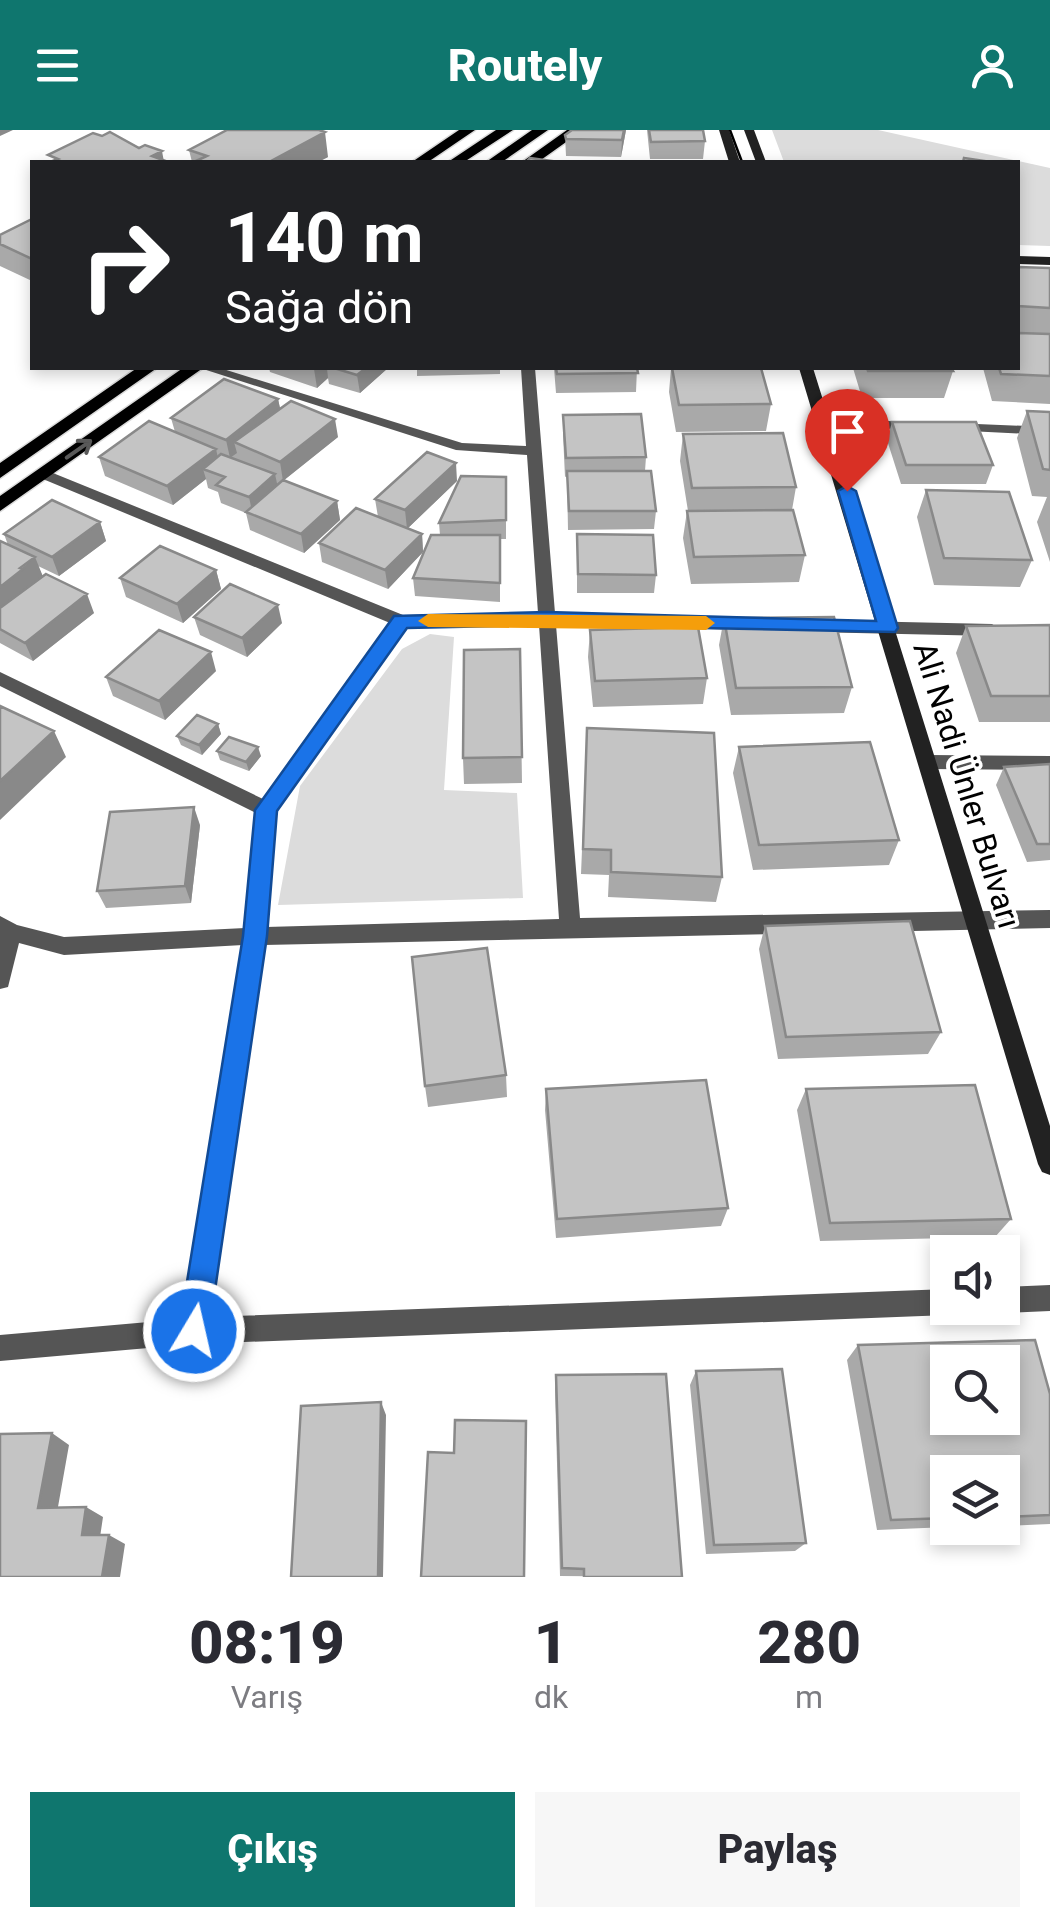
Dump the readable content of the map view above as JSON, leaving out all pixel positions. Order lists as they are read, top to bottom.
{
  "streets": {
    "street": ["Ali Nadi Ünler Bulvarı"]
  },
  "page": {
    "header": "Routely",
    "turn": ["140 m", "Sağa dön"],
    "eta": [
      "08:19",
      "Varış",
      "1",
      "dk",
      "280",
      "m"
    ],
    "buttons": ["Çıkış", "Paylaş"]
  }
}
